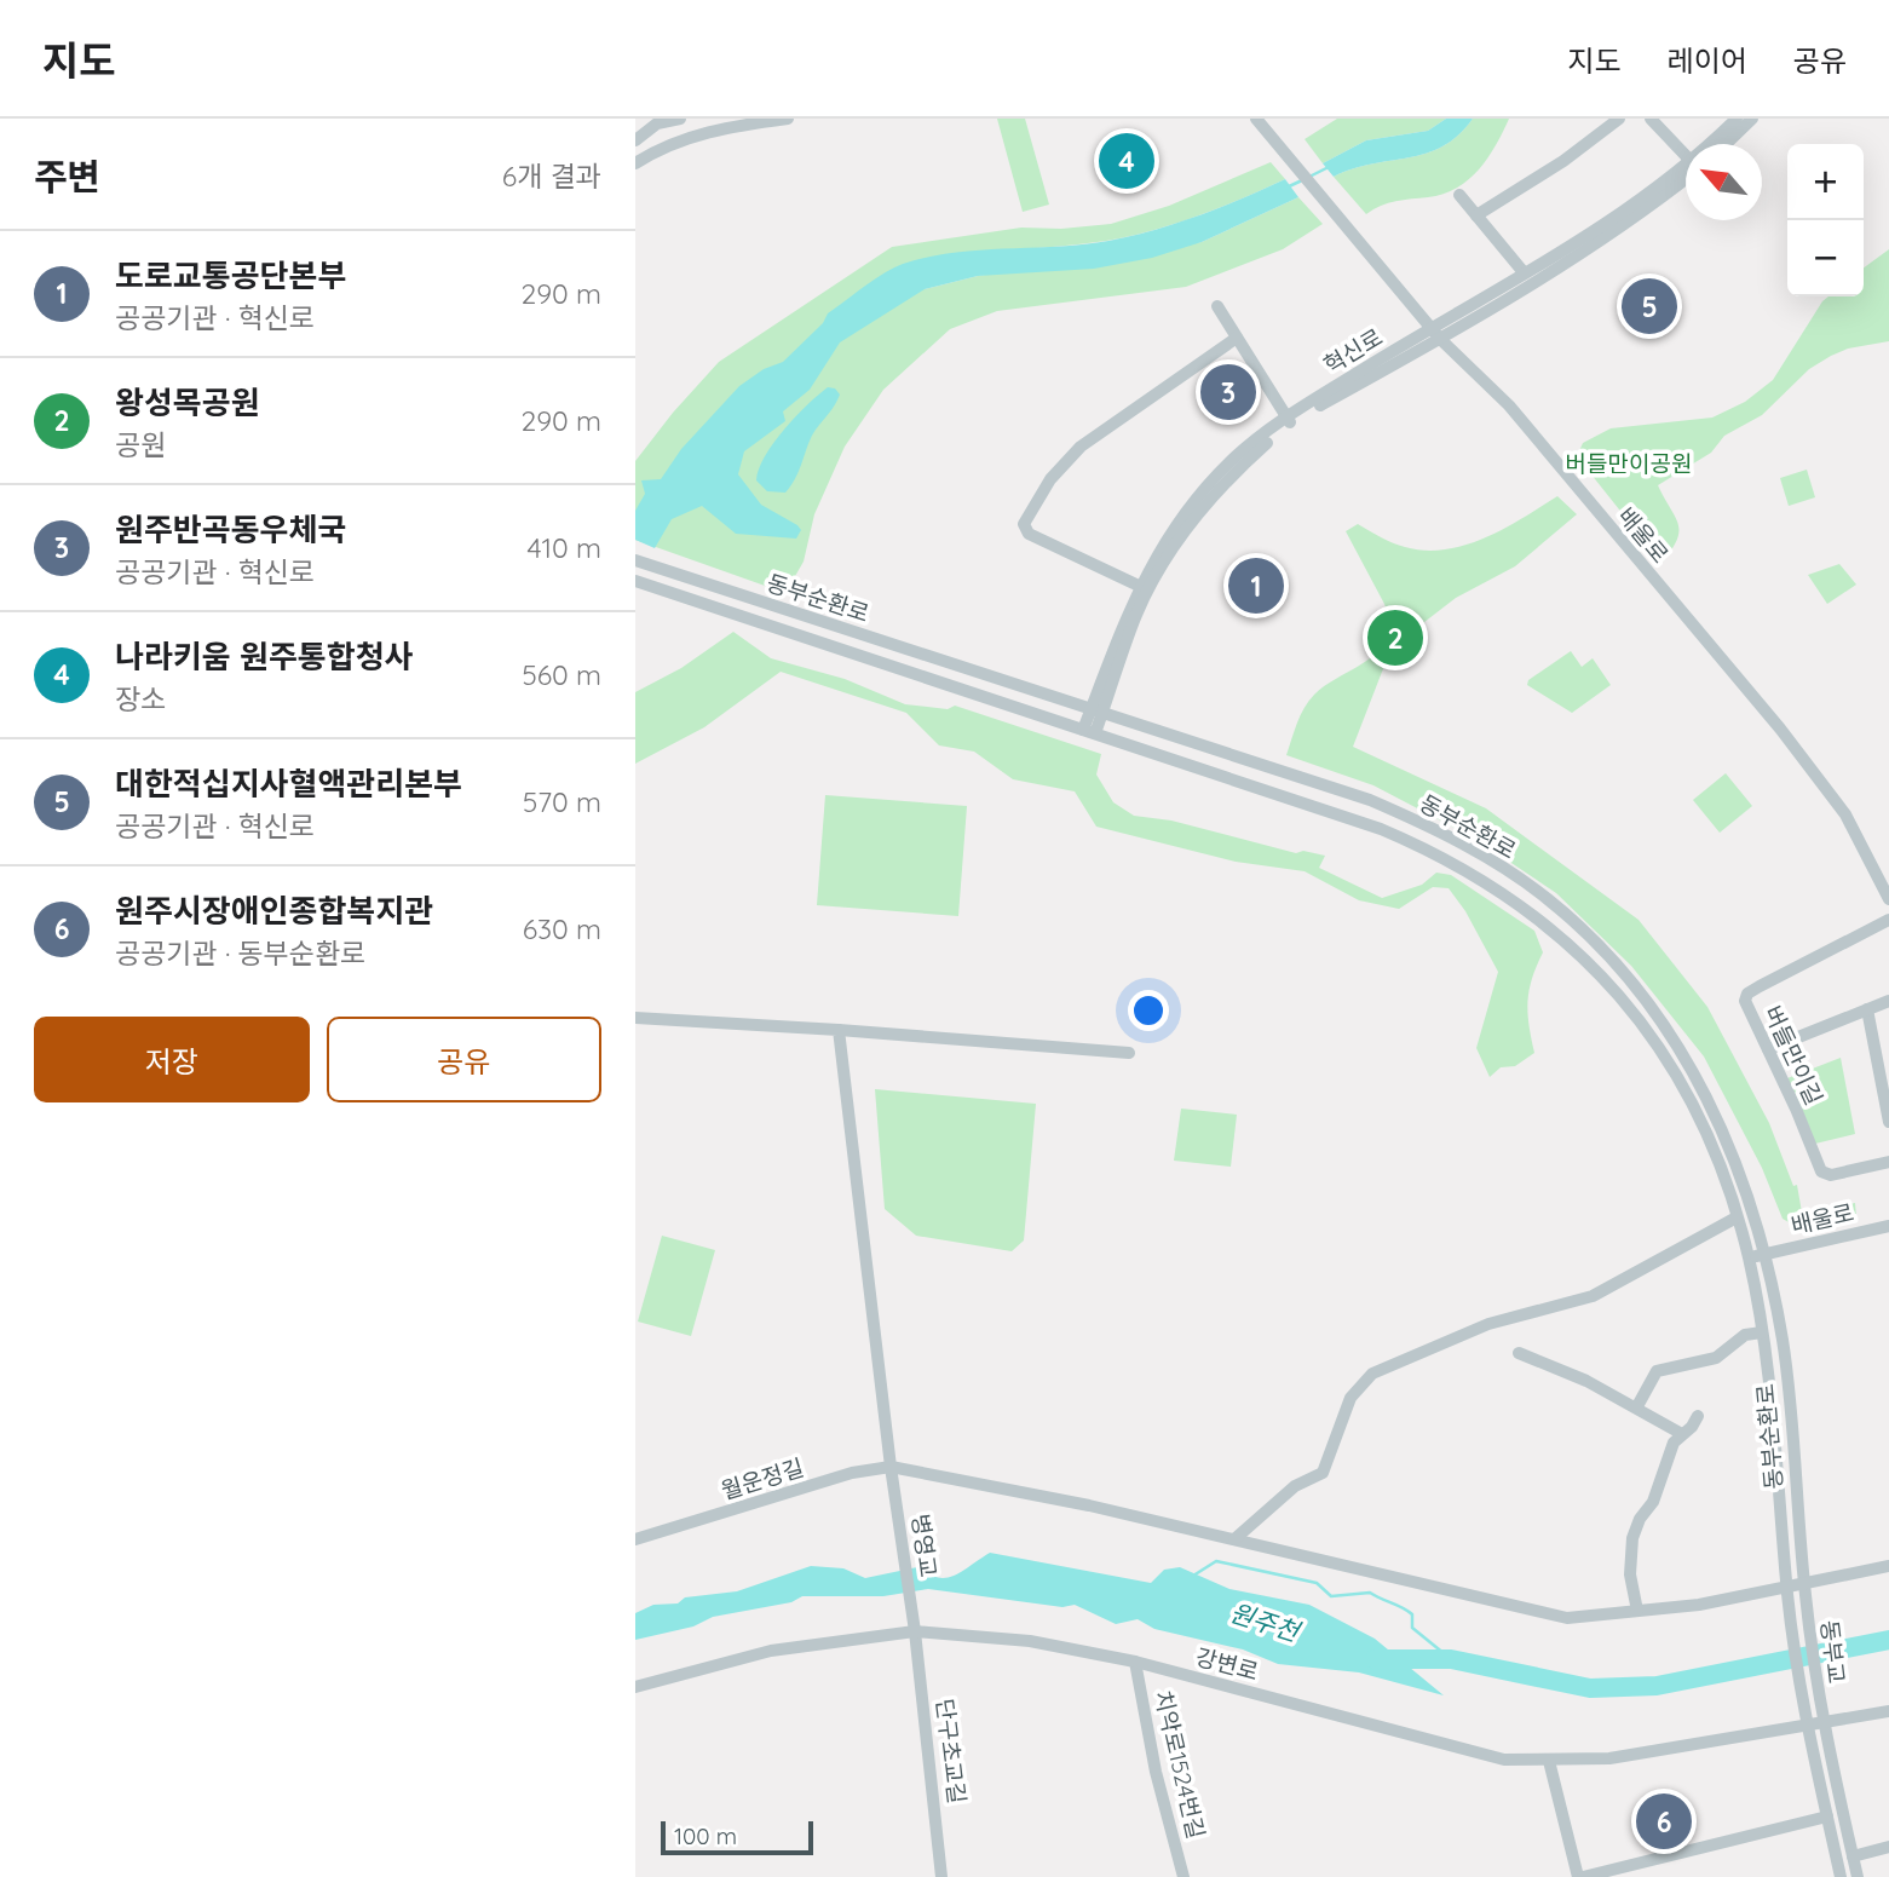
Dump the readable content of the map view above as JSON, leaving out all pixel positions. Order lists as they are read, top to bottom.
{
  "streets": {
    "street": [
      "혁신로",
      "배울로",
      "동부순환로",
      "버들만이길",
      "월운정길",
      "병영교",
      "동부교",
      "강변로",
      "단구초교길",
      "치악로1524번길"
    ]
  },
  "crossings": [
    ["혁신로", "배울로"],
    ["혁신로", "동부순환로"],
    ["배울로", "동부순환로"],
    ["동부순환로", "동부교"],
    ["월운정길", "병영교"],
    ["병영교", "강변로"],
    ["병영교", "단구초교길"],
    ["동부교", "강변로"],
    ["강변로", "단구초교길"],
    ["강변로", "치악로1524번길"]
  ],
  "water": ["원주천"],
  "parks": ["버들만이공원"],
  "scale_bar": "100 m",
  "north": "top left",
  "page": {
    "header": "지도",
    "nav": ["지도", "레이어", "공유"],
    "heading": ["주변", "6개 결과"],
    "pins": [
      "4",
      "5",
      "3",
      "1",
      "2",
      "6"
    ],
    "map_buttons": ["+", "−"],
    "list": [
      {
        "mark": "1",
        "name": "도로교통공단본부",
        "note": "공공기관 · 혁신로",
        "value": "290 m"
      },
      {
        "mark": "2",
        "name": "왕성목공원",
        "note": "공원",
        "value": "290 m"
      },
      {
        "mark": "3",
        "name": "원주반곡동우체국",
        "note": "공공기관 · 혁신로",
        "value": "410 m"
      },
      {
        "mark": "4",
        "name": "나라키움 원주통합청사",
        "note": "장소",
        "value": "560 m"
      },
      {
        "mark": "5",
        "name": "대한적십지사혈액관리본부",
        "note": "공공기관 · 혁신로",
        "value": "570 m"
      },
      {
        "mark": "6",
        "name": "원주시장애인종합복지관",
        "note": "공공기관 · 동부순환로",
        "value": "630 m"
      }
    ],
    "buttons": ["저장", "공유"],
    "scale": "100 m"
  }
}
